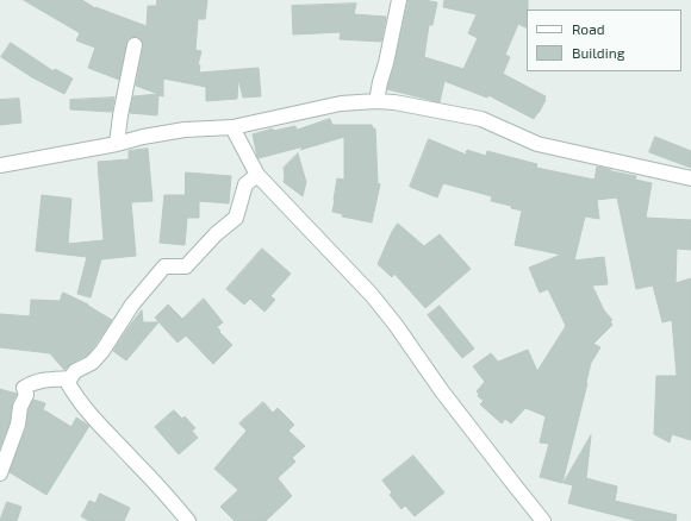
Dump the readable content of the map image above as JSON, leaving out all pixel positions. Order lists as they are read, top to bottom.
{
  "legend": ["Road", "Building"]
}
